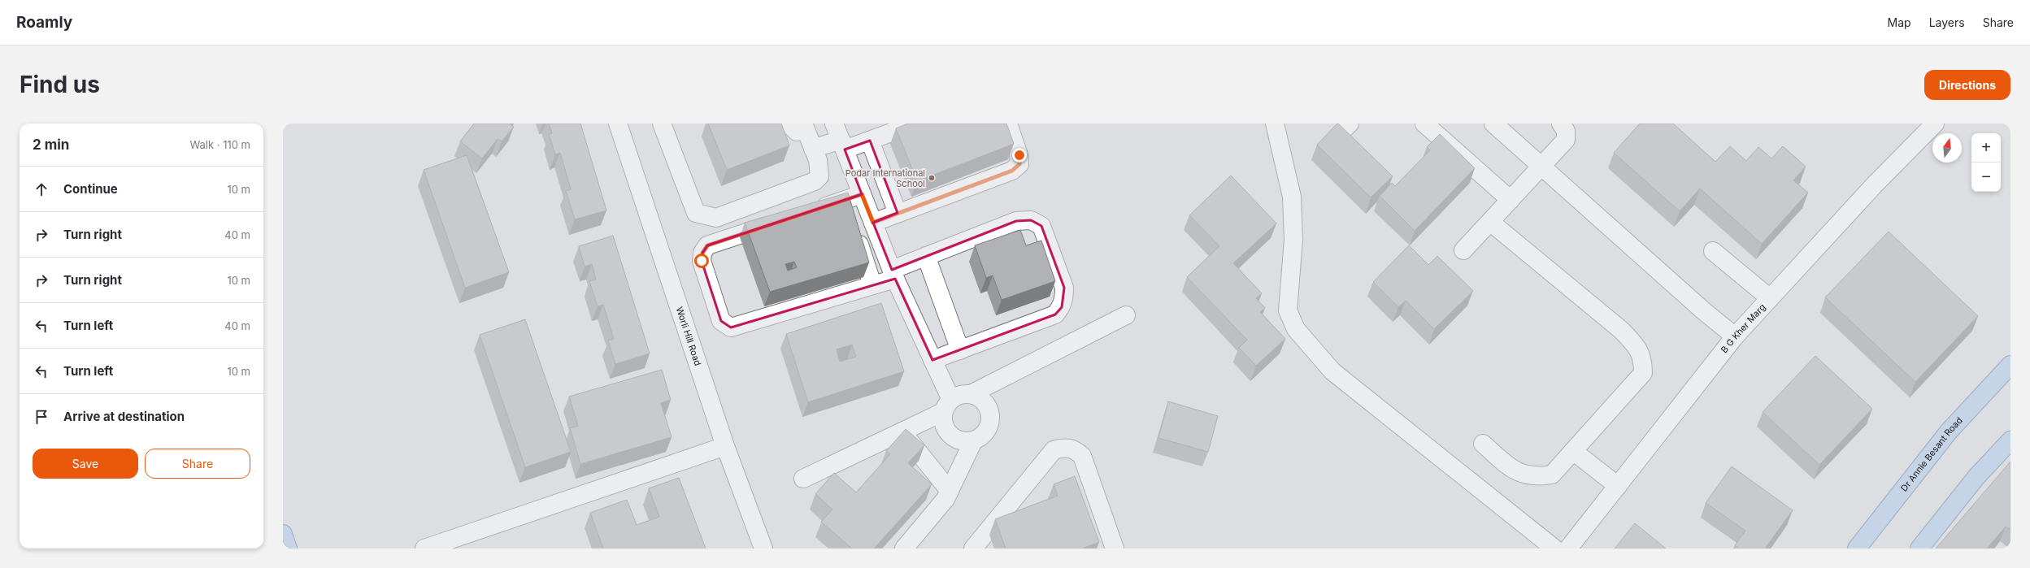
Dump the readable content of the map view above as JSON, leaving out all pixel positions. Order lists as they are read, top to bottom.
{
  "streets": {
    "main road": ["Dr Annie Besant Road"],
    "street": ["B G Kher Marg", "Worli Hill Road"]
  },
  "places": ["Podar International School"],
  "north": "top",
  "page": {
    "header": "Roamly",
    "nav": ["Map", "Layers", "Share"],
    "buttons": [
      "Directions",
      ["Save", "Share"]
    ],
    "title": "Find us",
    "heading": ["2 min", "Walk · 110 m"],
    "map_buttons": ["+", "−"],
    "list": [
      ["Continue", "10 m"],
      ["Turn right", "40 m"],
      ["Turn right", "10 m"],
      ["Turn left", "40 m"],
      ["Turn left", "10 m"],
      "Arrive at destination"
    ]
  }
}
